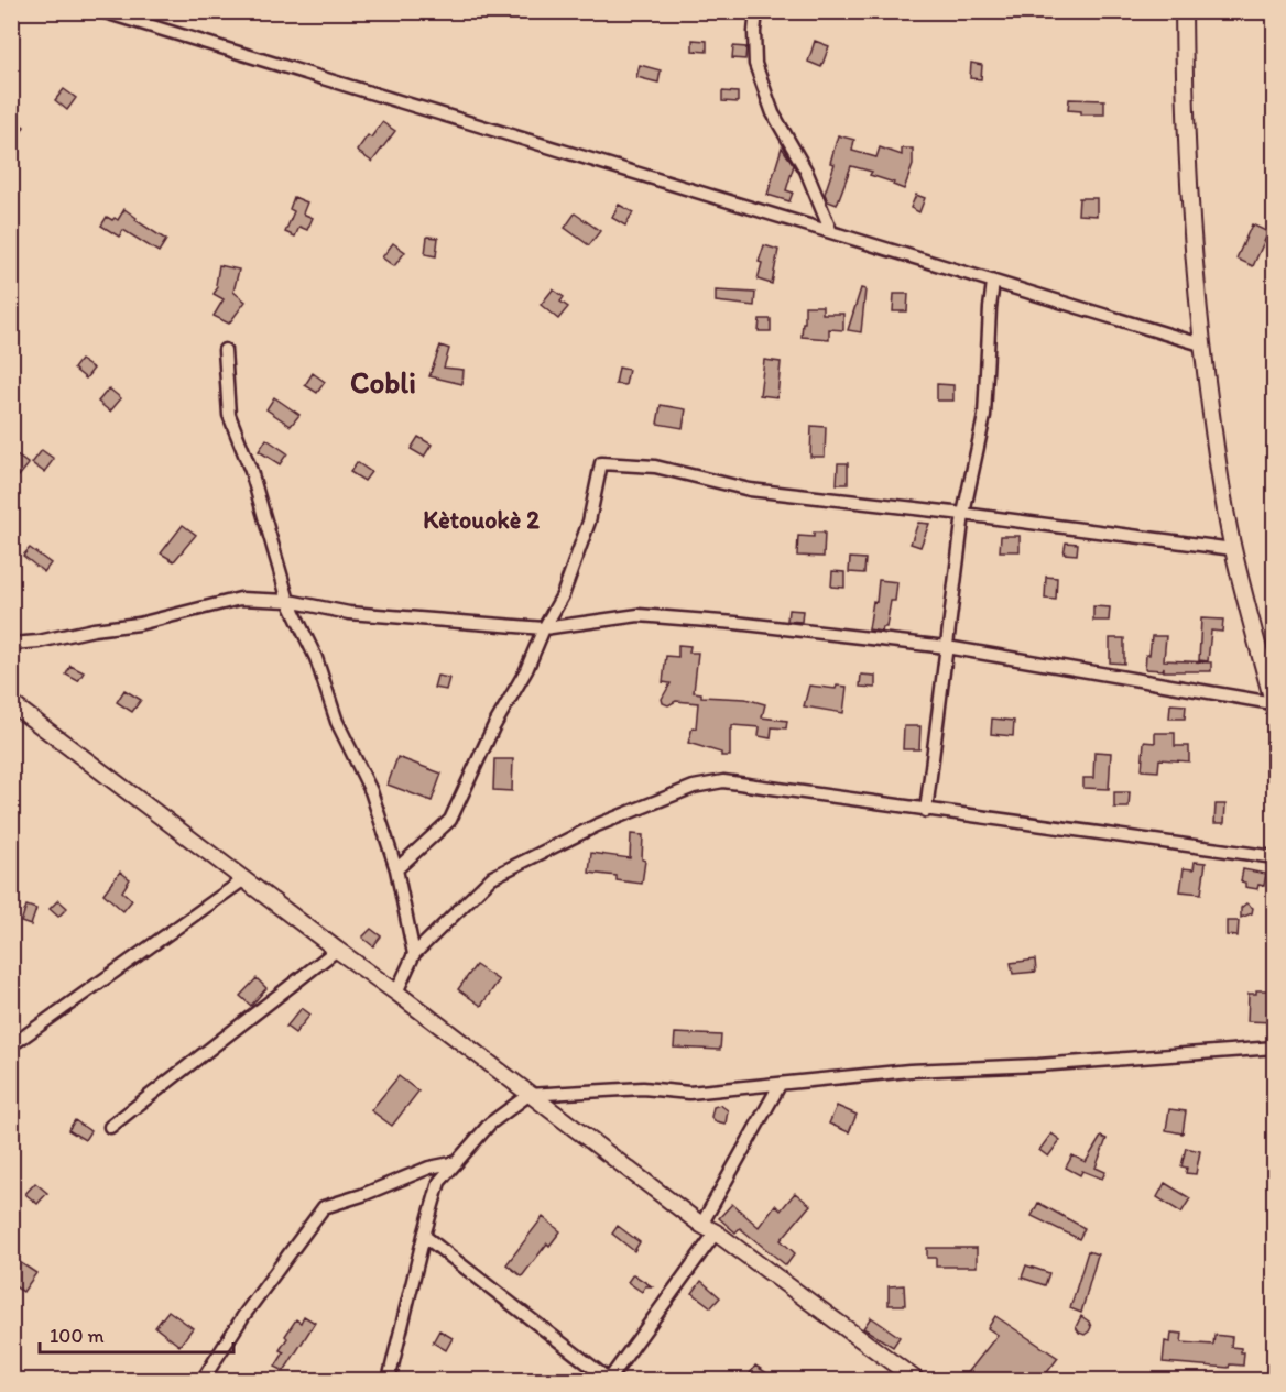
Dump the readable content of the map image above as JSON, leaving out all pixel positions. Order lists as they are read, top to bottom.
{
  "districts": ["Cobli", "Kètouokè 2"],
  "scale_bar": "100 m"
}
